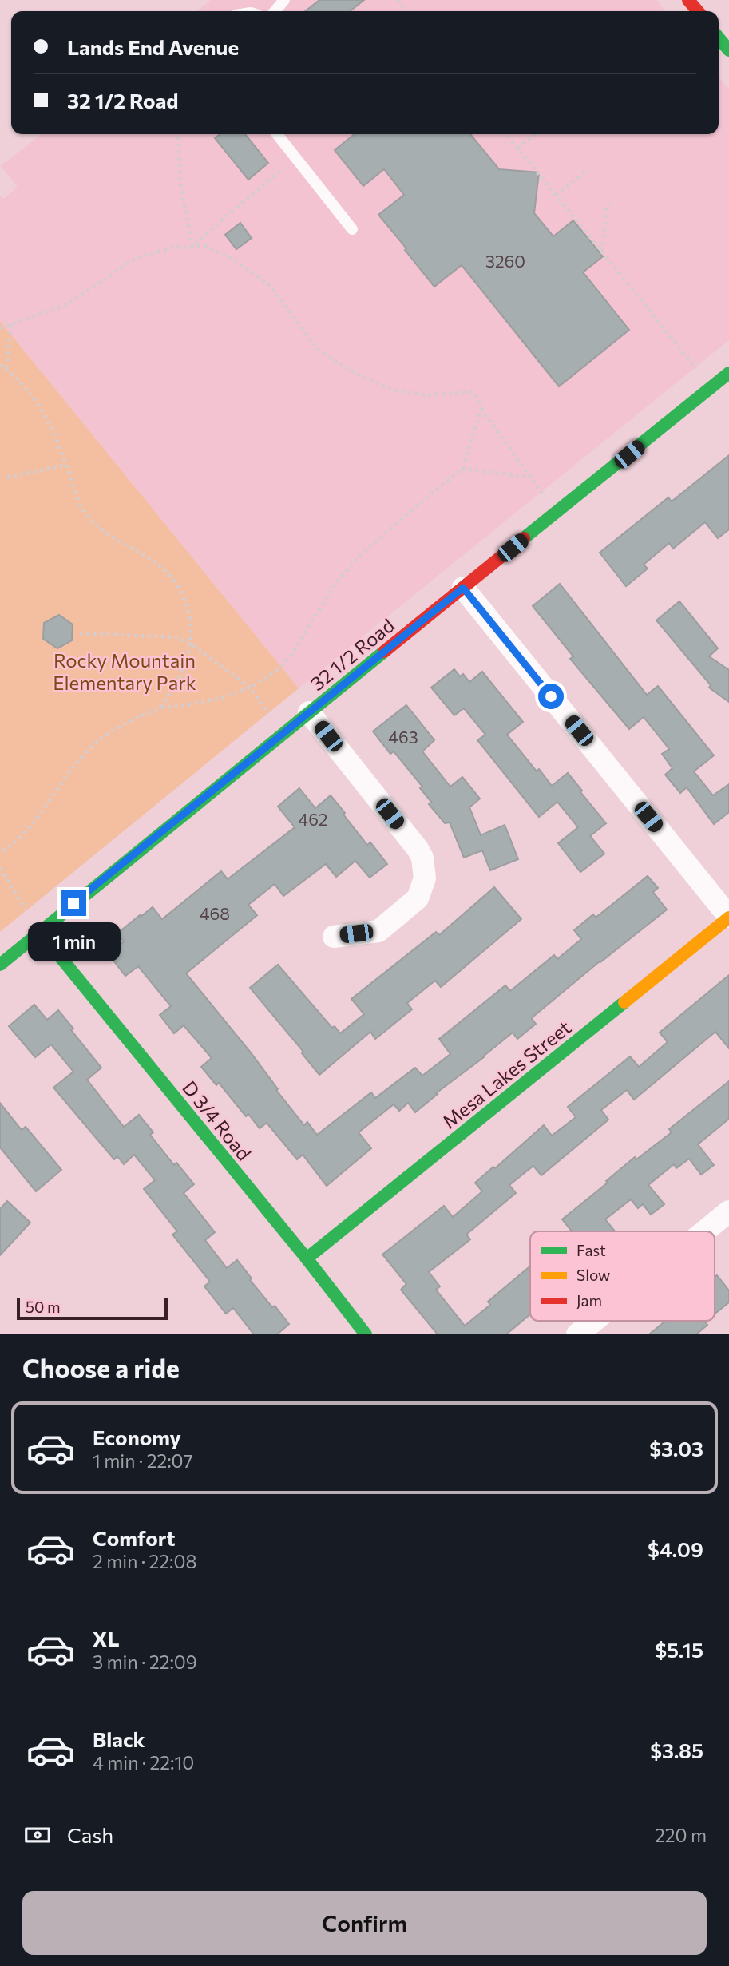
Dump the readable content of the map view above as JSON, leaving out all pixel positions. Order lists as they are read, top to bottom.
{
  "streets": {
    "street": ["32 1/2 Road", "Mesa Lakes Street", "D 3/4 Road"]
  },
  "crossings": [
    ["32 1/2 Road", "D 3/4 Road"],
    ["Mesa Lakes Street", "D 3/4 Road"]
  ],
  "parks": ["Rocky Mountain Elementary Park"],
  "house_numbers": [
    "3260",
    "463",
    "462",
    "468"
  ],
  "legend": ["Fast", "Slow", "Jam"],
  "scale_bar": "50 m",
  "page": {
    "banner": ["Lands End Avenue", "32 1/2 Road"],
    "bubble": "1 min",
    "scale": "50 m",
    "heading": "Choose a ride",
    "list": [
      {
        "name": "Economy",
        "note": "1 min · 22:07",
        "value": "$3.03"
      },
      {
        "name": "Comfort",
        "note": "2 min · 22:08",
        "value": "$4.09"
      },
      {
        "name": "XL",
        "note": "3 min · 22:09",
        "value": "$5.15"
      },
      {
        "name": "Black",
        "note": "4 min · 22:10",
        "value": "$3.85"
      }
    ],
    "pay": ["Cash", "220 m"],
    "buttons": "Confirm"
  }
}
